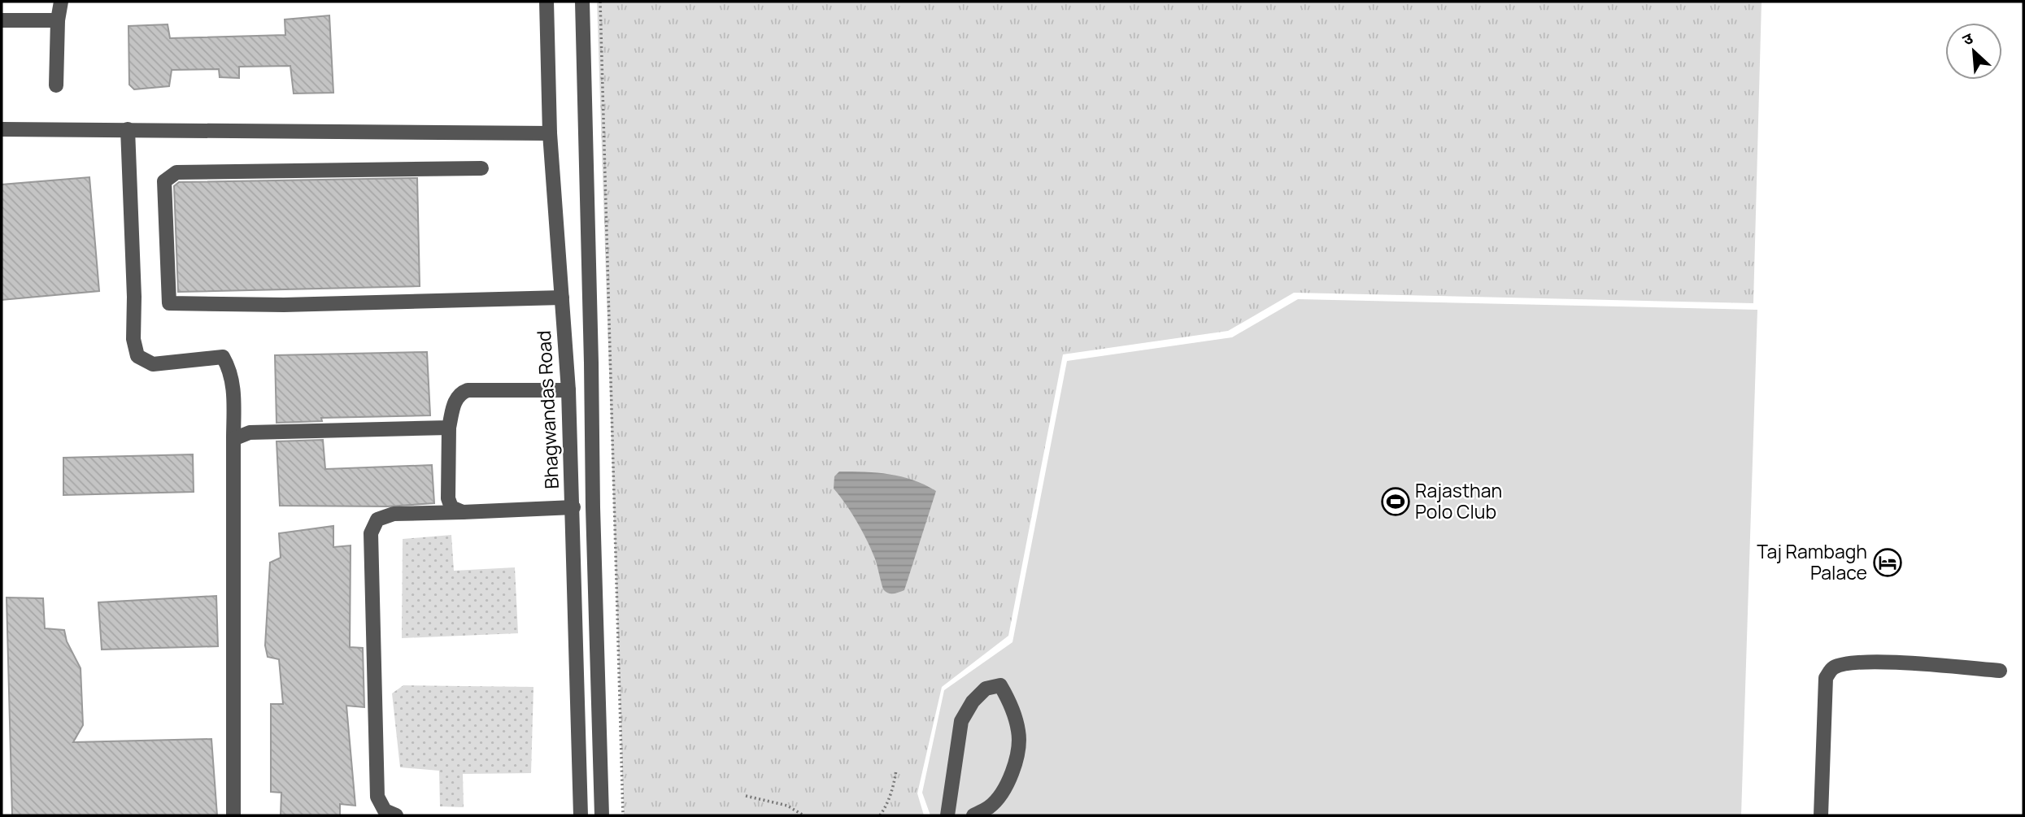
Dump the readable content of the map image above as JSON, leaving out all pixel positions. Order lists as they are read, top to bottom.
{
  "streets": {
    "street": ["Bhagwandas Road"]
  },
  "places": {
    "sports": ["Rajasthan Polo Club"],
    "hotel": ["Taj Rambagh Palace"]
  },
  "north": "top left"
}
